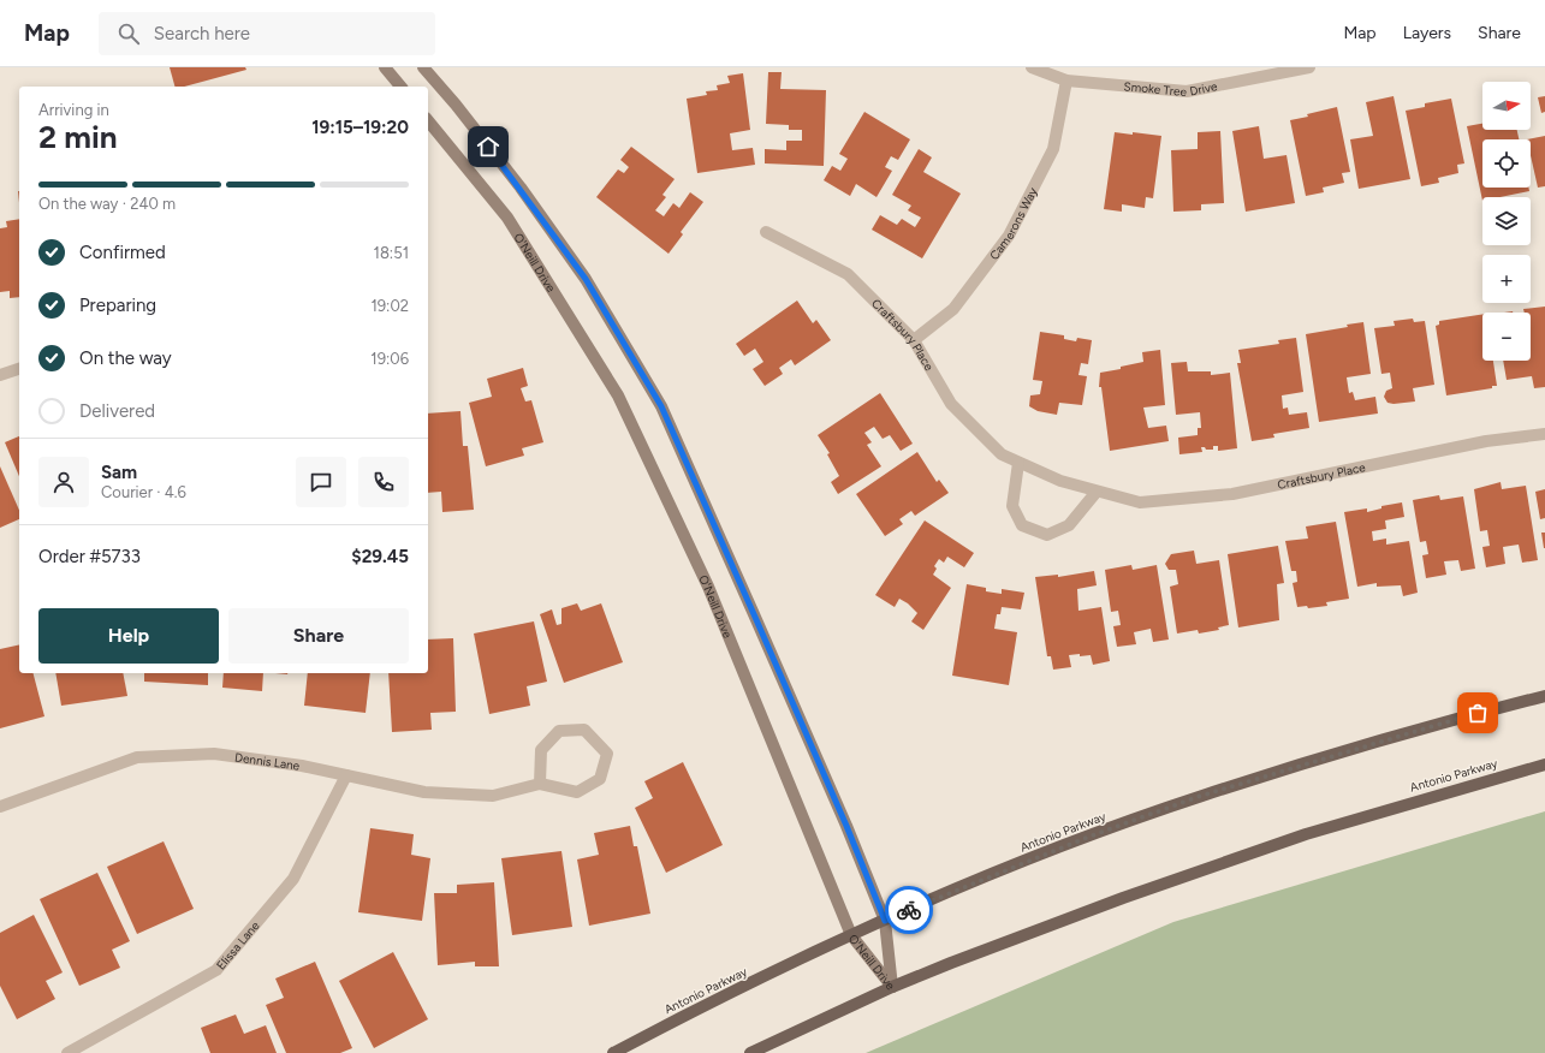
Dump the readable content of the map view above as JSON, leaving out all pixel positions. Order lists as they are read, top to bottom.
{
  "streets": {
    "main road": ["O'Neill Drive", "Antonio Parkway"],
    "street": [
      "Smoke Tree Drive",
      "Camerons Way",
      "Craftsbury Place",
      "Dennis Lane",
      "Elissa Lane"
    ]
  },
  "crossings": [
    ["Smoke Tree Drive", "Camerons Way"],
    ["Camerons Way", "Craftsbury Place"],
    ["O'Neill Drive", "Antonio Parkway"],
    ["Dennis Lane", "Elissa Lane"]
  ],
  "north": "right",
  "page": {
    "header": "Map",
    "search": "Search here",
    "nav": ["Map", "Layers", "Share"],
    "map_buttons": ["+", "−"],
    "heading": ["2 min", "Arriving in", "19:15–19:20"],
    "panel": [
      "Sam",
      "Courier · 4.6",
      "Order #5733",
      "$29.45"
    ],
    "bar": "On the way · 240 m",
    "list": [
      ["Confirmed", "18:51"],
      ["Preparing", "19:02"],
      ["On the way", "19:06"],
      "Delivered"
    ],
    "buttons": ["Help", "Share"]
  }
}
